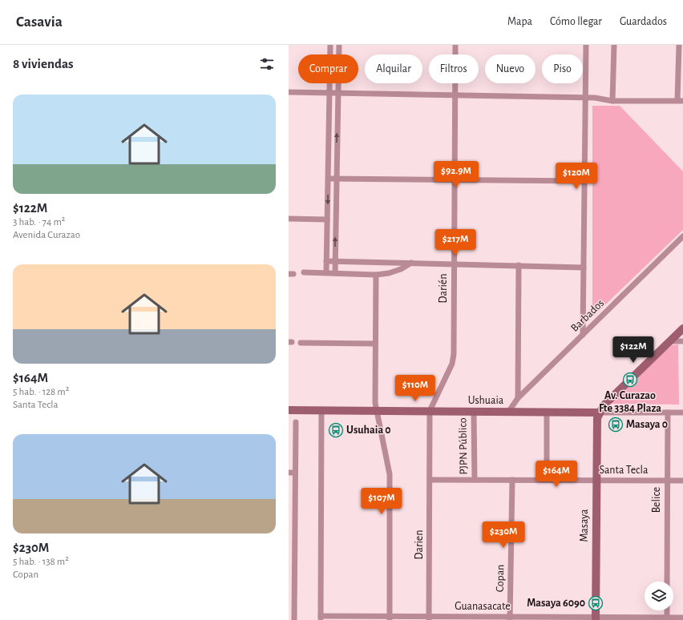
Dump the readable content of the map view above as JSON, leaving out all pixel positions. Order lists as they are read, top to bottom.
{
  "streets": {
    "street": [
      "Darién",
      "Barbados",
      "Ushuaia",
      "PJPN Público",
      "Santa Tecla",
      "Belice",
      "Masaya",
      "Darien",
      "Copan",
      "Guanasacate"
    ]
  },
  "crossings": [
    ["Darién", "Ushuaia"],
    ["Darién", "Darien"],
    ["Barbados", "Ushuaia"],
    ["Ushuaia", "PJPN Público"],
    ["Ushuaia", "Belice"],
    ["Ushuaia", "Masaya"],
    ["Ushuaia", "Darien"],
    ["PJPN Público", "Santa Tecla"],
    ["Santa Tecla", "Belice"],
    ["Santa Tecla", "Masaya"],
    ["Santa Tecla", "Darien"],
    ["Santa Tecla", "Copan"],
    ["Masaya", "Guanasacate"],
    ["Darien", "Guanasacate"],
    ["Copan", "Guanasacate"]
  ],
  "places": {
    "bus stop": [
      "Av. Curazao Fte 3384 Plaza",
      "Masaya 0",
      "Usuhaia 0",
      "Masaya 6090"
    ]
  },
  "page": {
    "header": "Casavia",
    "nav": ["Mapa", "Cómo llegar", "Guardados"],
    "heading": "8 viviendas",
    "chip": [
      "Comprar",
      "Alquilar",
      "Filtros",
      "Nuevo",
      "Piso"
    ],
    "list": [
      {
        "name": "$122M",
        "note": "3 hab. · 74 m² · Avenida Curazao"
      },
      {
        "name": "$164M",
        "note": "5 hab. · 128 m² · Santa Tecla"
      },
      {
        "name": "$230M",
        "note": "5 hab. · 138 m² · Copan"
      }
    ],
    "price": [
      "$92.9M",
      "$120M",
      "$217M",
      "$122M",
      "$110M",
      "$164M",
      "$107M",
      "$230M"
    ]
  }
}
